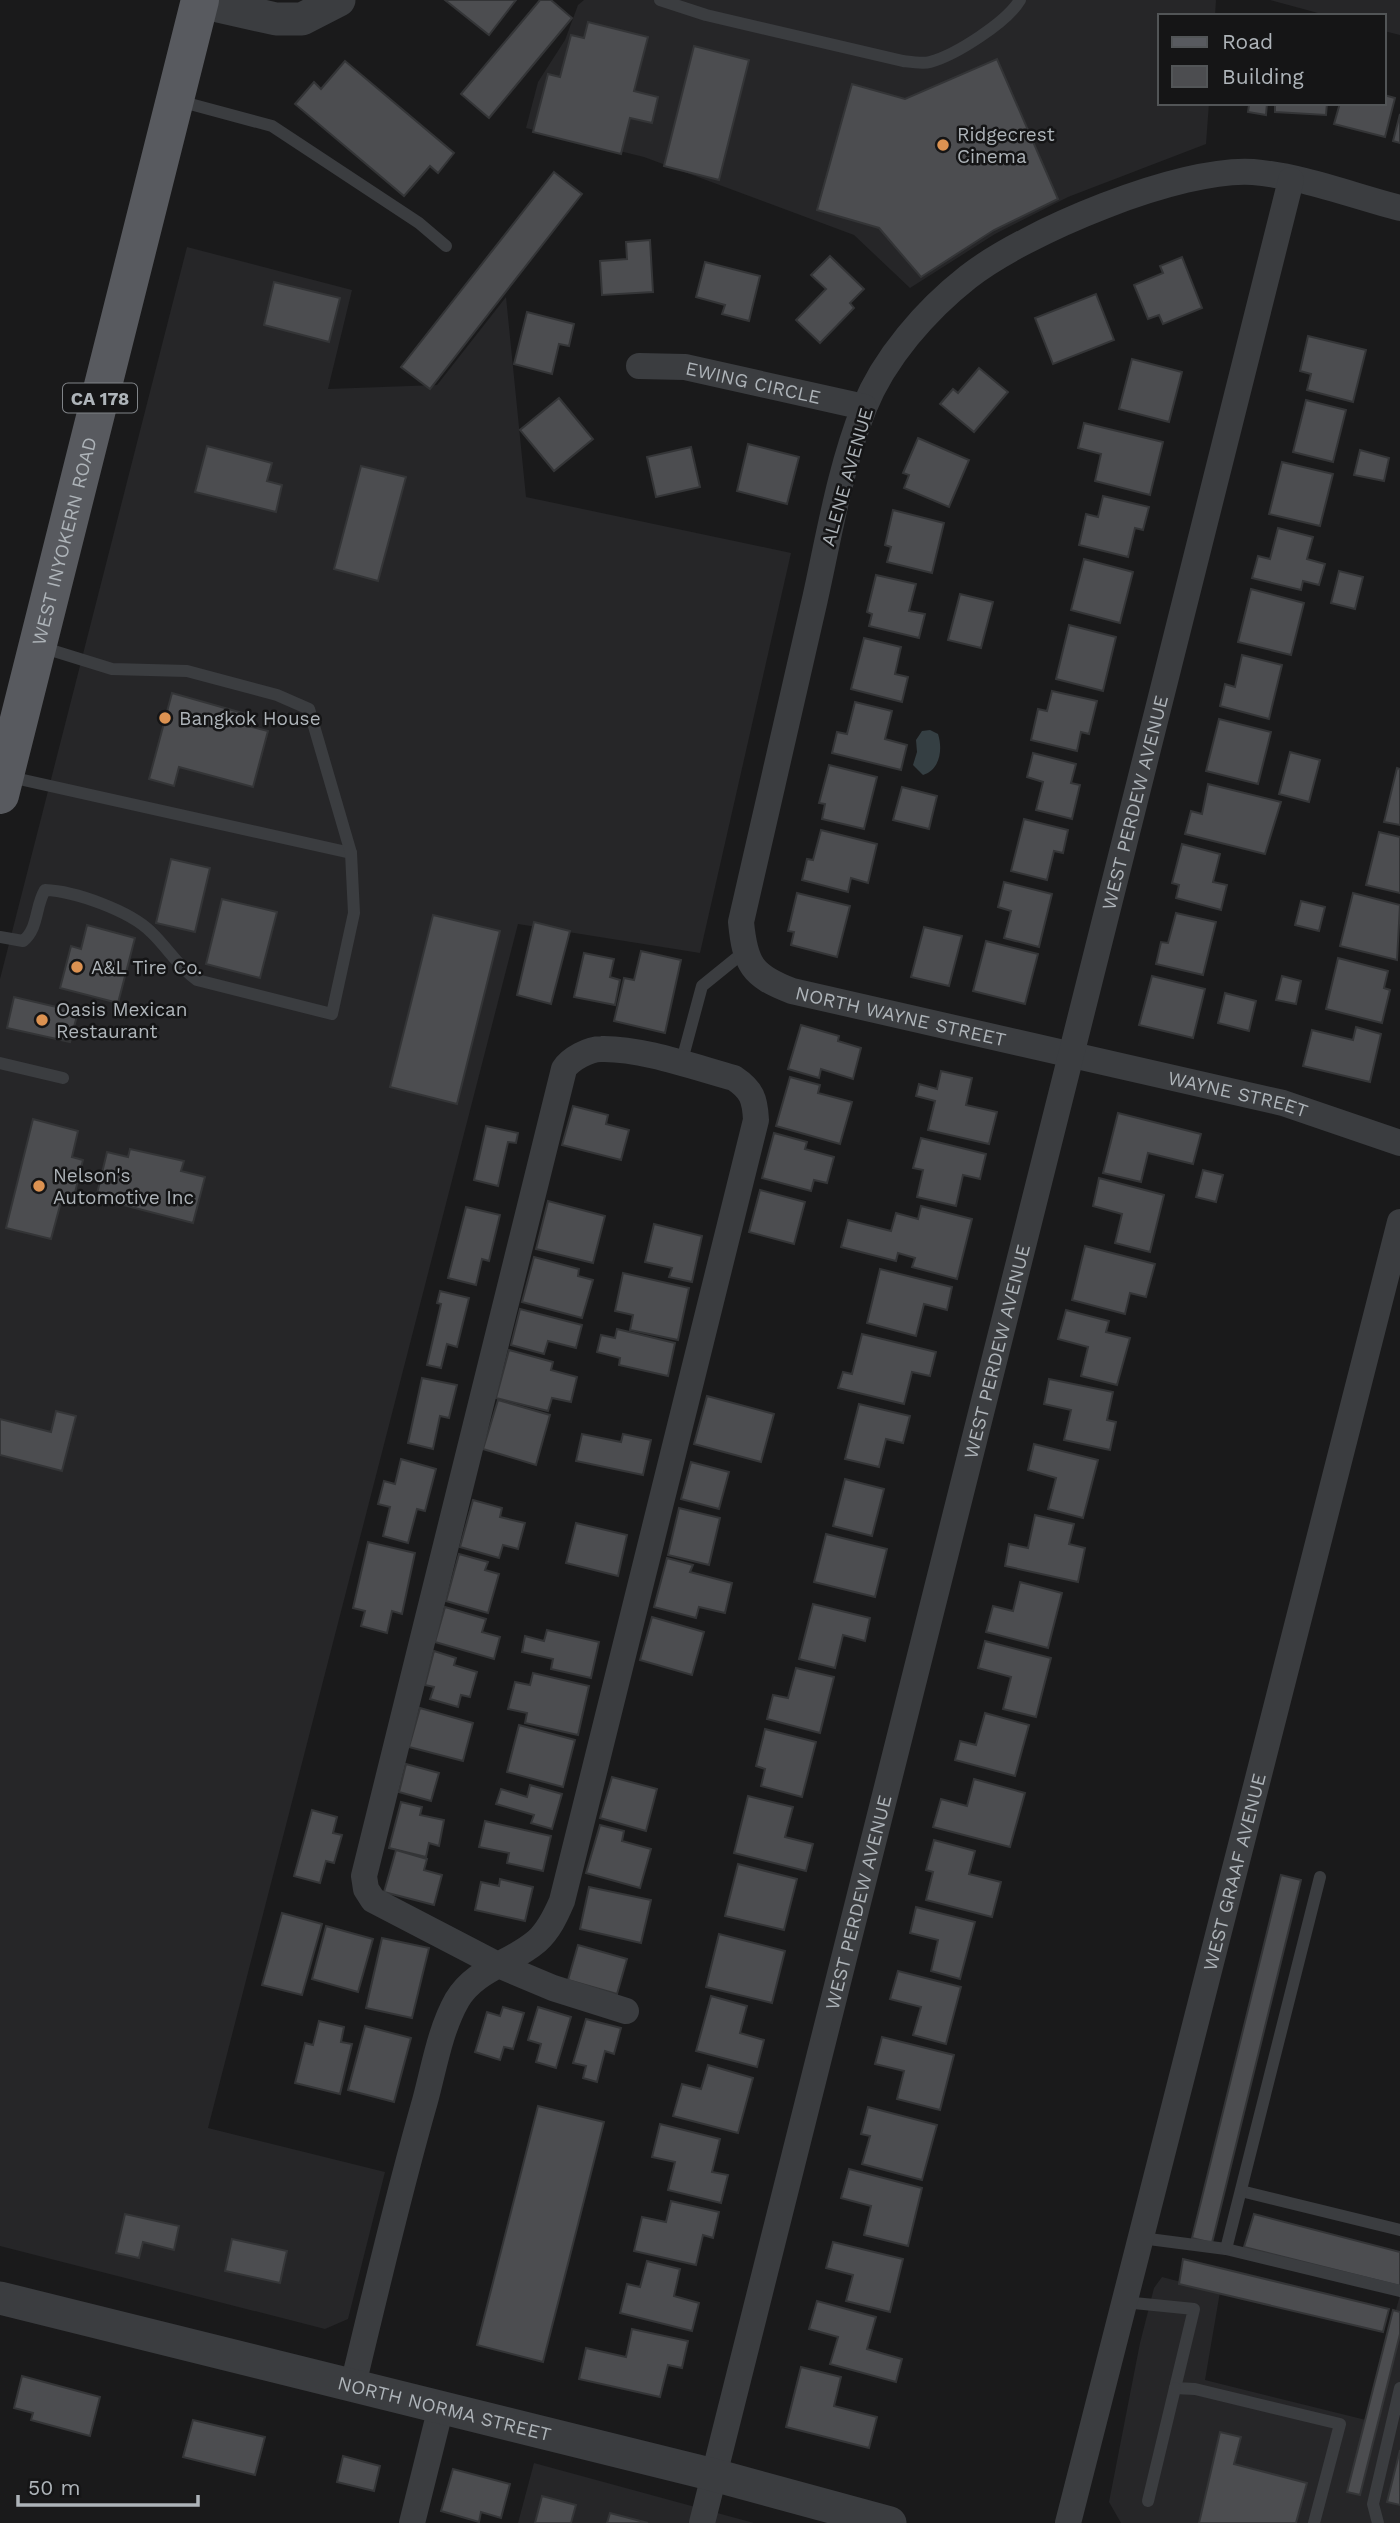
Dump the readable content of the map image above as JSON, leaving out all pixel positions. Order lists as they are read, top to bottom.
{
  "streets": {
    "main road": ["CA 178", "WEST INYOKERN ROAD"],
    "street": [
      "EWING CIRCLE",
      "ALENE AVENUE",
      "WEST PERDEW AVENUE",
      "NORTH WAYNE STREET",
      "WAYNE STREET",
      "WEST GRAAF AVENUE",
      "NORTH NORMA STREET"
    ]
  },
  "crossings": [
    ["EWING CIRCLE", "ALENE AVENUE"],
    ["ALENE AVENUE", "WEST PERDEW AVENUE"],
    ["ALENE AVENUE", "NORTH WAYNE STREET"],
    ["WEST PERDEW AVENUE", "NORTH WAYNE STREET"],
    ["WEST PERDEW AVENUE", "WAYNE STREET"],
    ["WEST PERDEW AVENUE", "NORTH NORMA STREET"],
    ["NORTH WAYNE STREET", "WAYNE STREET"]
  ],
  "places": [
    "Ridgecrest Cinema",
    "Bangkok House",
    "A&L Tire Co.",
    "Oasis Mexican Restaurant",
    "Nelson's Automotive Inc"
  ],
  "legend": ["Road", "Building"],
  "scale_bar": "50 m"
}
